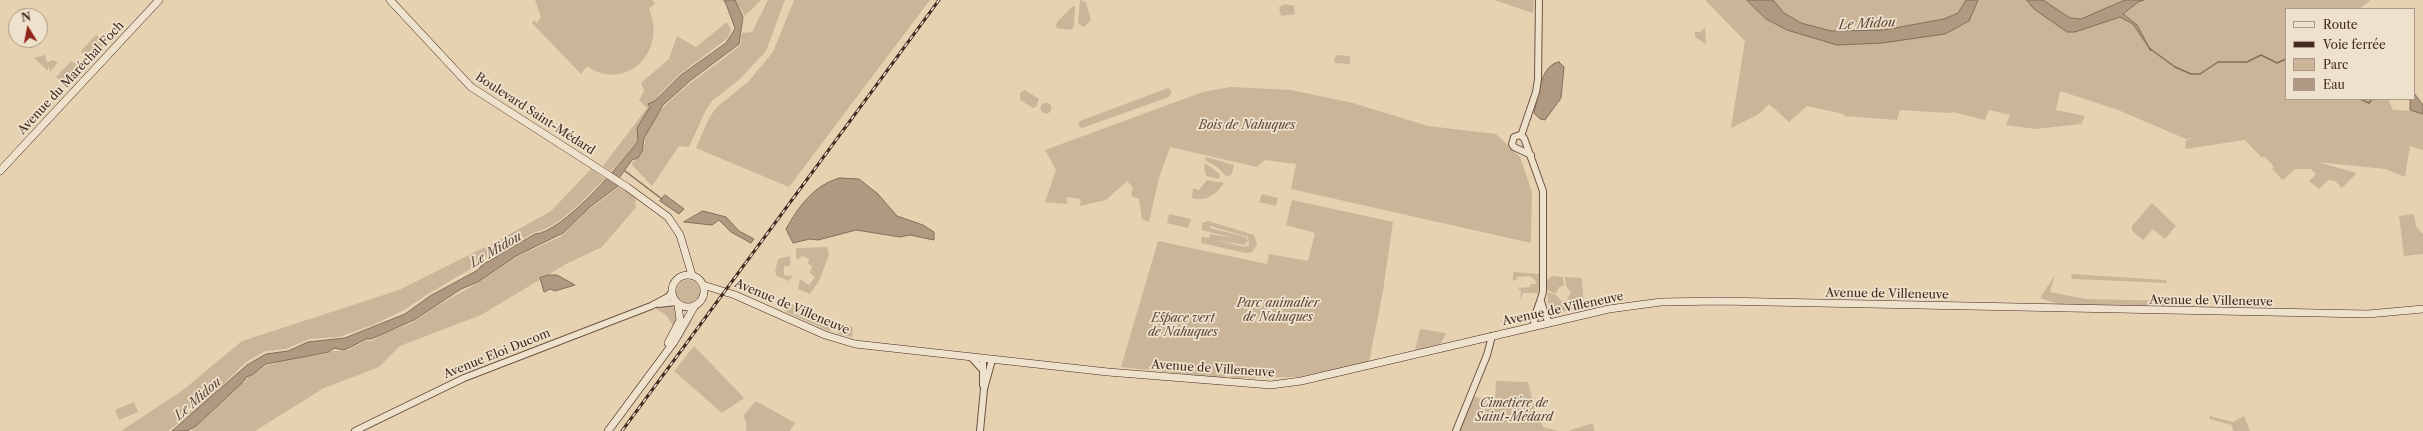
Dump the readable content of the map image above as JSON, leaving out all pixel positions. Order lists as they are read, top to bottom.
{
  "streets": {
    "main road": ["Avenue du Maréchal Foch", "Boulevard Saint-Médard", "Avenue de Villeneuve"],
    "street": ["Avenue Eloi Ducom"]
  },
  "crossings": [
    ["Boulevard Saint-Médard", "Avenue de Villeneuve"],
    ["Boulevard Saint-Médard", "Avenue Eloi Ducom"],
    ["Avenue de Villeneuve", "Avenue Eloi Ducom"]
  ],
  "water": ["Le Midou"],
  "parks": [
    "Bois de Nahuques",
    "Parc animalier de Nahuques",
    "Espace vert de Nahuques",
    "Cimetière de Saint-Médard"
  ],
  "legend": [
    "Route",
    "Voie ferrée",
    "Parc",
    "Eau"
  ],
  "north": "top"
}
